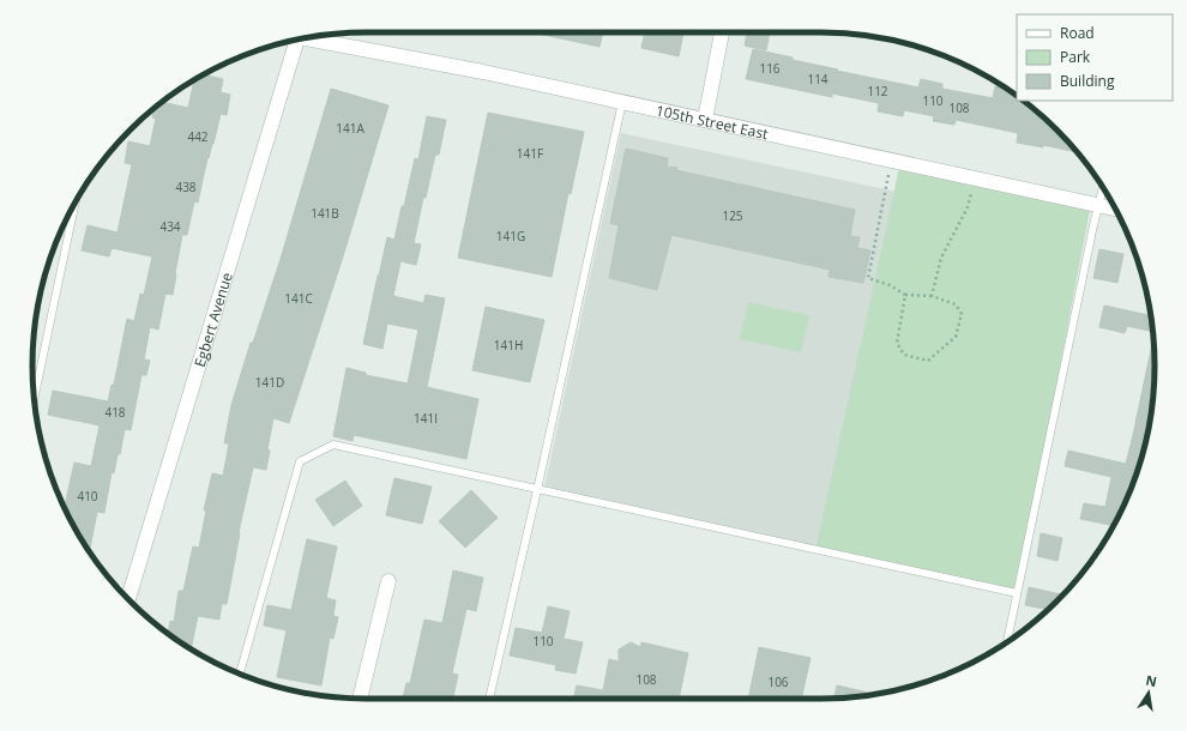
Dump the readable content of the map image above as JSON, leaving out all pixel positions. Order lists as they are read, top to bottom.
{
  "streets": {
    "street": ["105th Street East", "Egbert Avenue"]
  },
  "house_numbers": [
    "116",
    "114",
    "112",
    "110",
    "108",
    "141A",
    "442",
    "141F",
    "438",
    "141B",
    "125",
    "434",
    "141G",
    "141C",
    "141H",
    "141D",
    "418",
    "141I",
    "410",
    "110",
    "108",
    "106"
  ],
  "legend": ["Road", "Park", "Building"],
  "north": "top"
}
